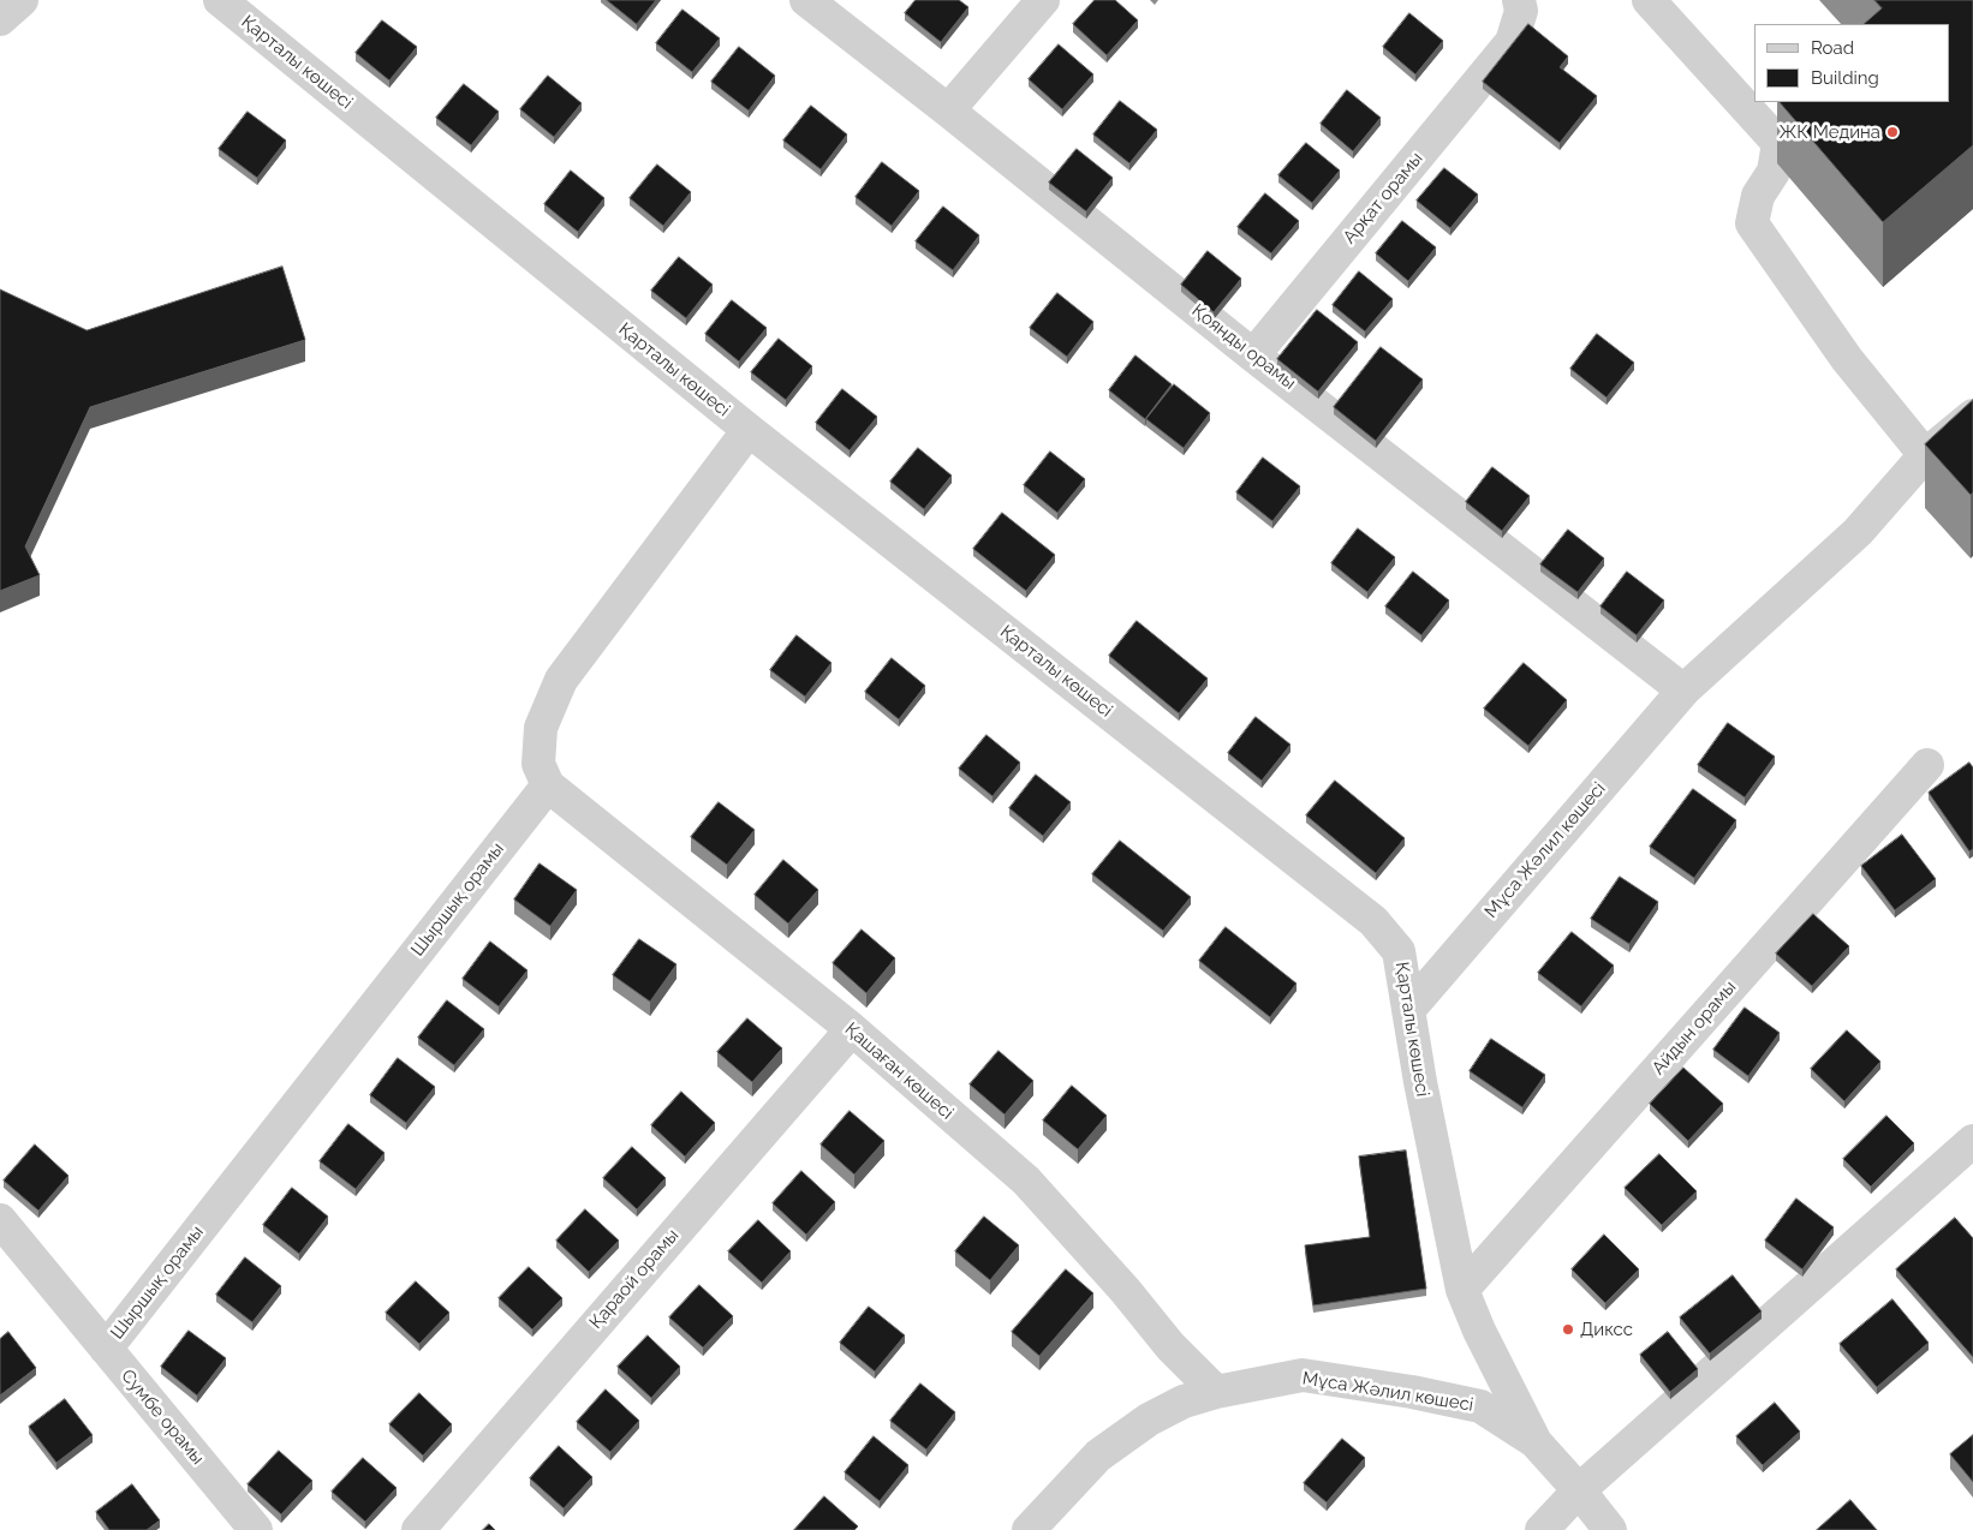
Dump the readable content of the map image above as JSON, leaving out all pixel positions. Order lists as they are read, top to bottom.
{
  "streets": {
    "street": [
      "Қарталы көшесі",
      "Арқат орамы",
      "Қоянды орамы",
      "Мұса Жәлил көшесі",
      "Шыршық орамы",
      "Айдын орамы",
      "Қашаған көшесі",
      "Қараой орамы",
      "Сумбе орамы"
    ]
  },
  "crossings": [
    ["Қарталы көшесі", "Мұса Жәлил көшесі"],
    ["Қарталы көшесі", "Айдын орамы"],
    ["Арқат орамы", "Қоянды орамы"],
    ["Қоянды орамы", "Мұса Жәлил көшесі"],
    ["Мұса Жәлил көшесі", "Қашаған көшесі"],
    ["Шыршық орамы", "Қашаған көшесі"],
    ["Шыршық орамы", "Сумбе орамы"],
    ["Қашаған көшесі", "Қараой орамы"]
  ],
  "places": ["ЖК Медина", "Диксс"],
  "legend": ["Road", "Building"]
}
